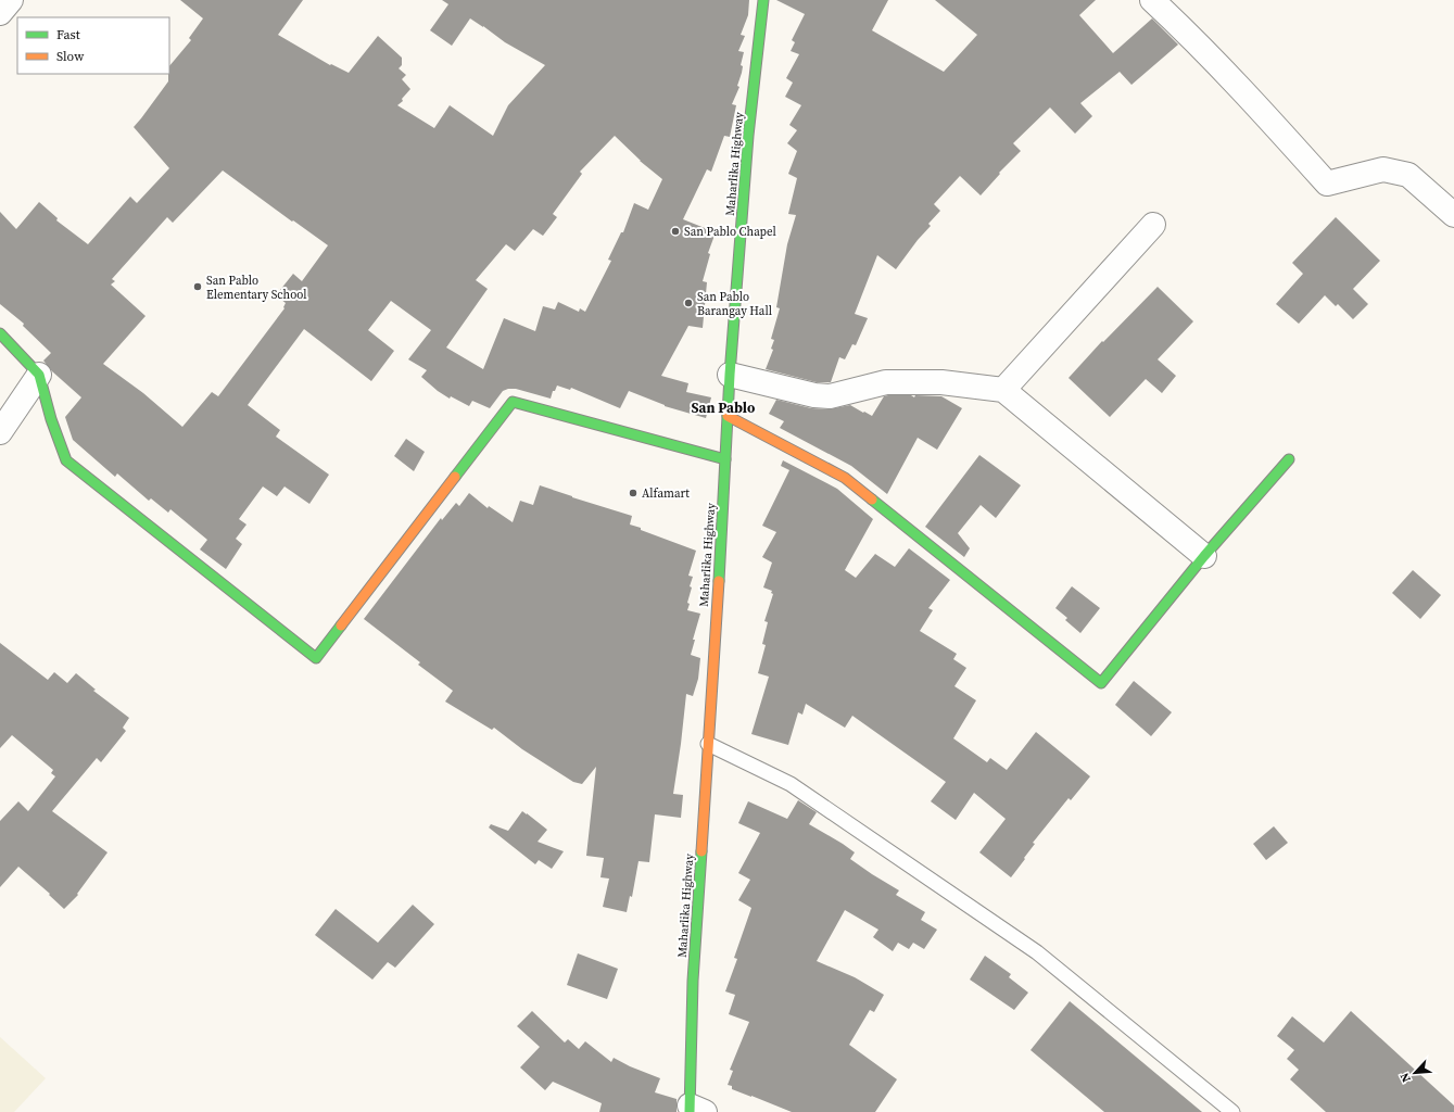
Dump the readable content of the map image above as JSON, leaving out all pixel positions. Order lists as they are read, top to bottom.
{
  "streets": {
    "main road": ["Maharlika Highway"]
  },
  "districts": ["San Pablo"],
  "places": [
    "San Pablo Chapel",
    "San Pablo Elementary School",
    "San Pablo Barangay Hall",
    "Alfamart"
  ],
  "legend": ["Fast", "Slow"],
  "north": "bottom left"
}
